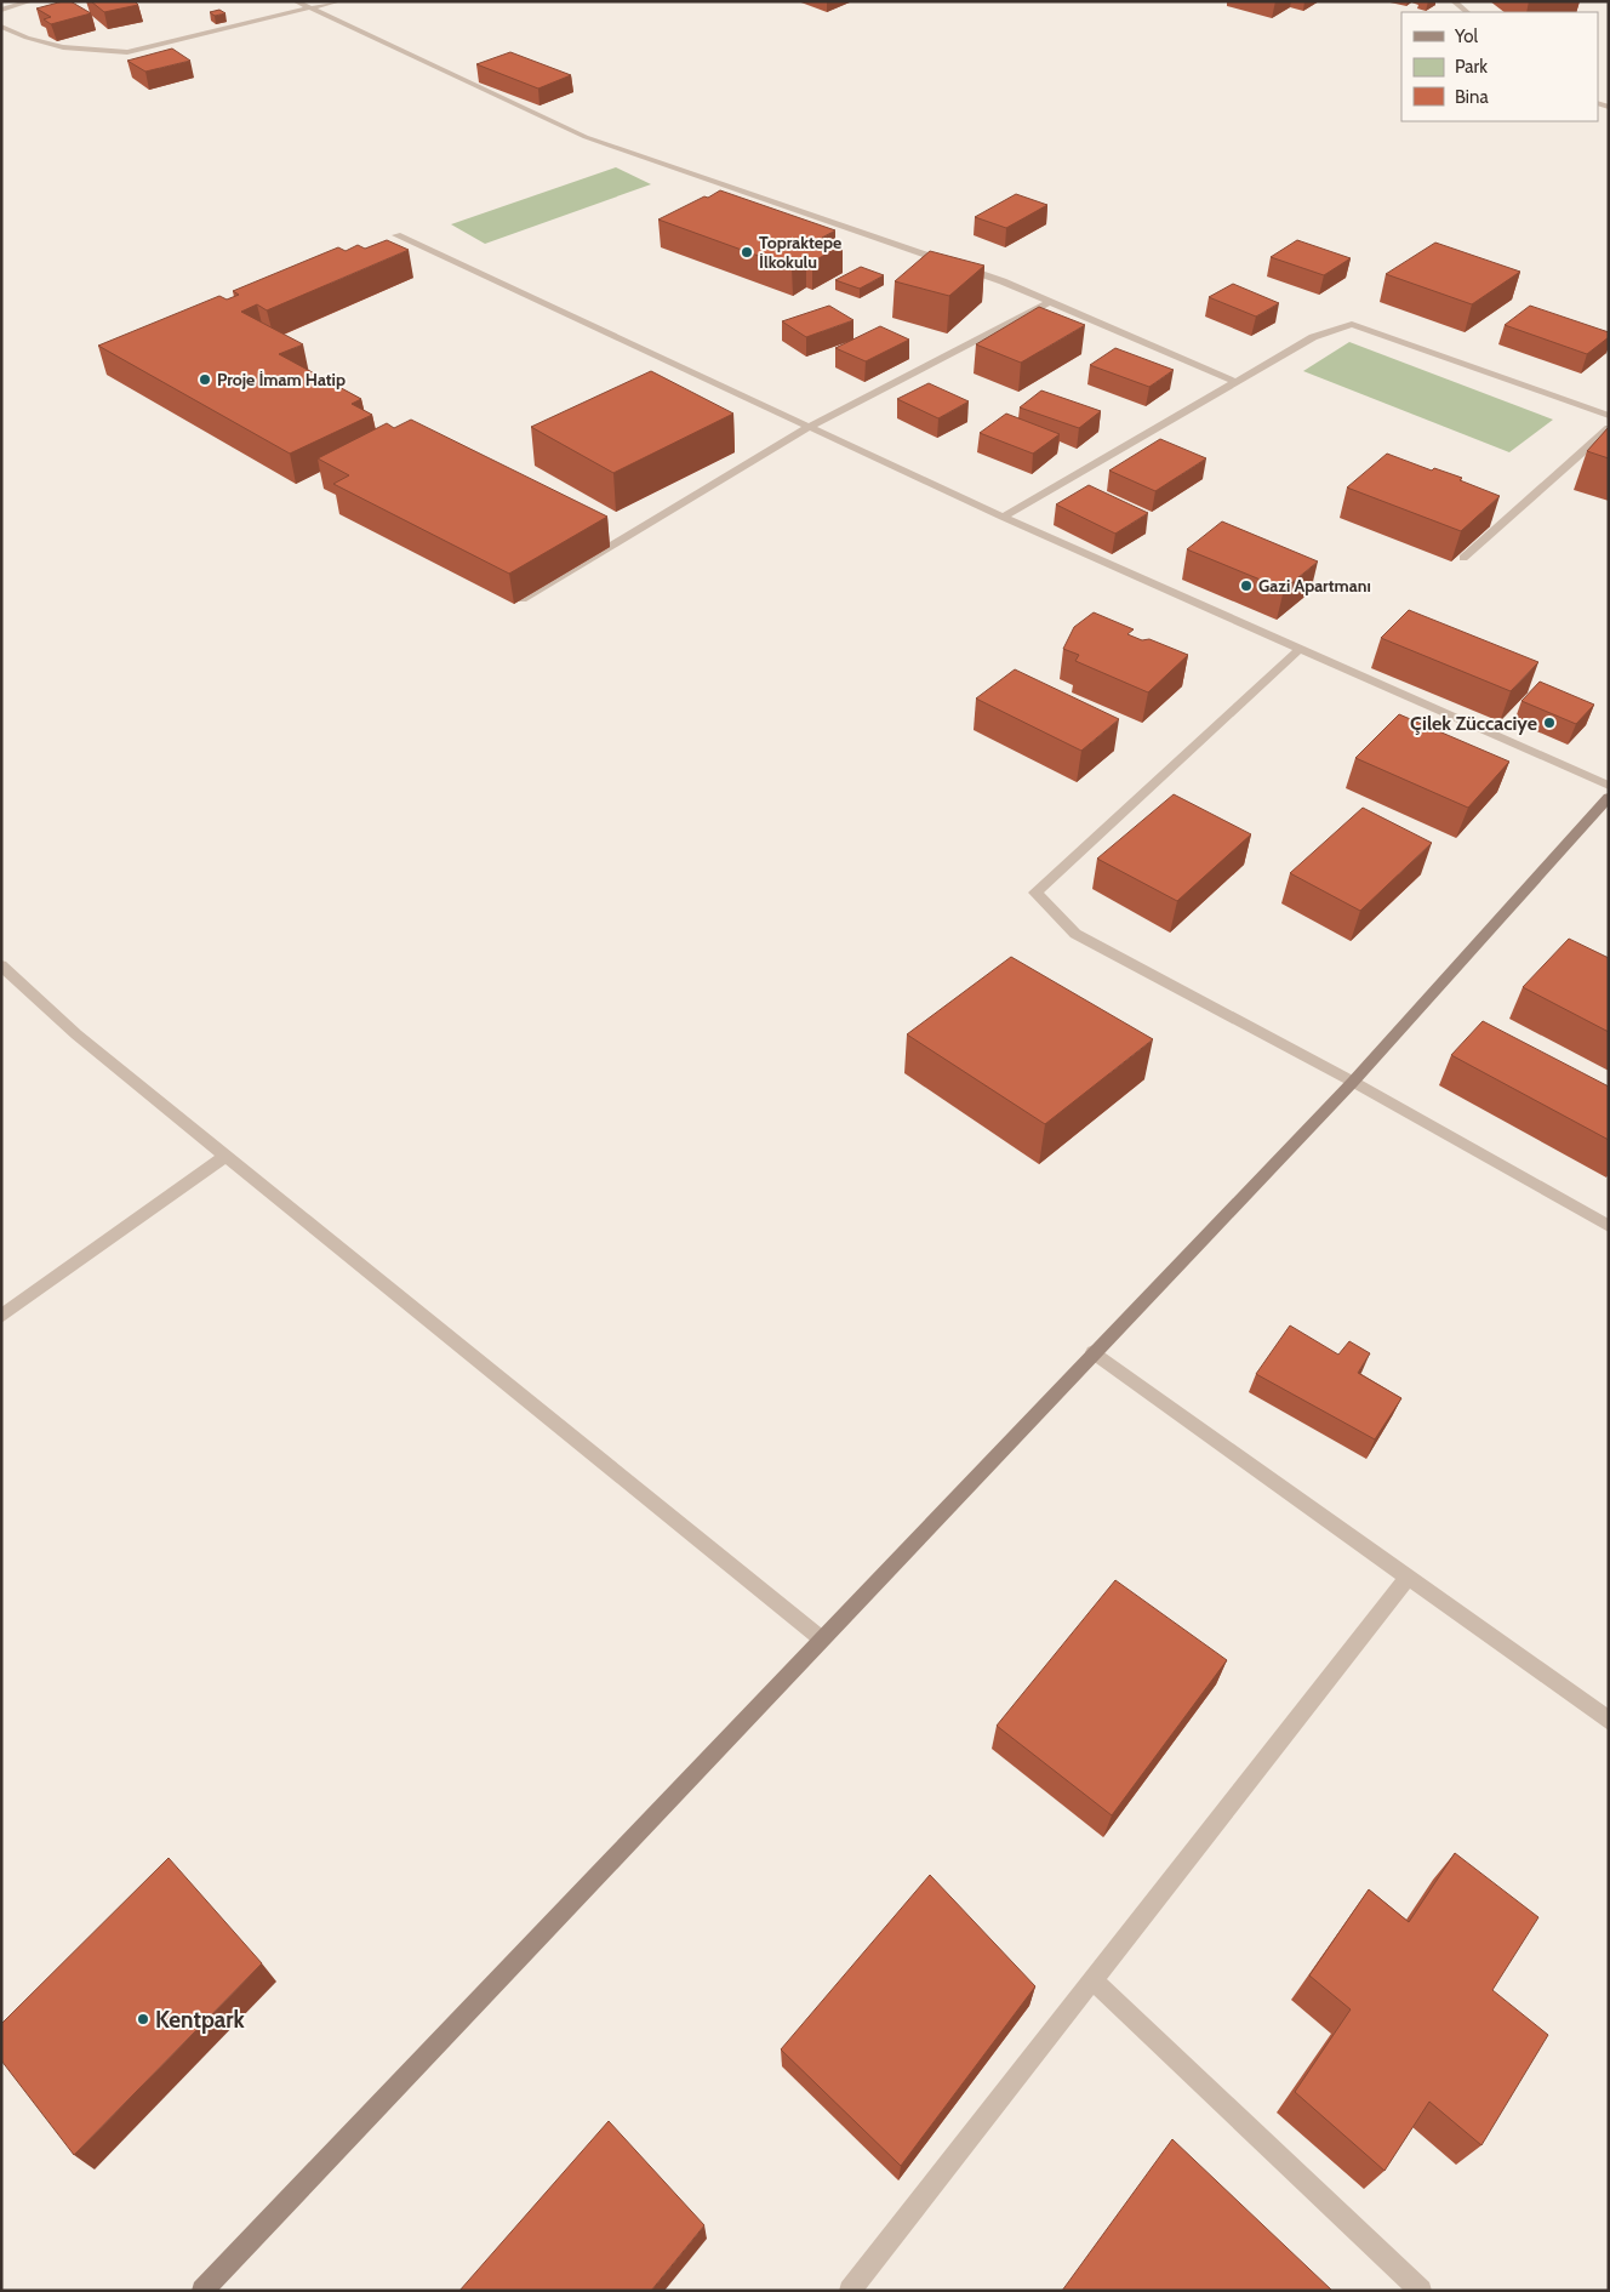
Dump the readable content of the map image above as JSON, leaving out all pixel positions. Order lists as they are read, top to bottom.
{
  "places": [
    "Topraktepe İlkokulu",
    "Proje İmam Hatip",
    "Gazi Apartmanı",
    "Çilek Züccaciye",
    "Kentpark"
  ],
  "legend": ["Yol", "Park", "Bina"]
}
